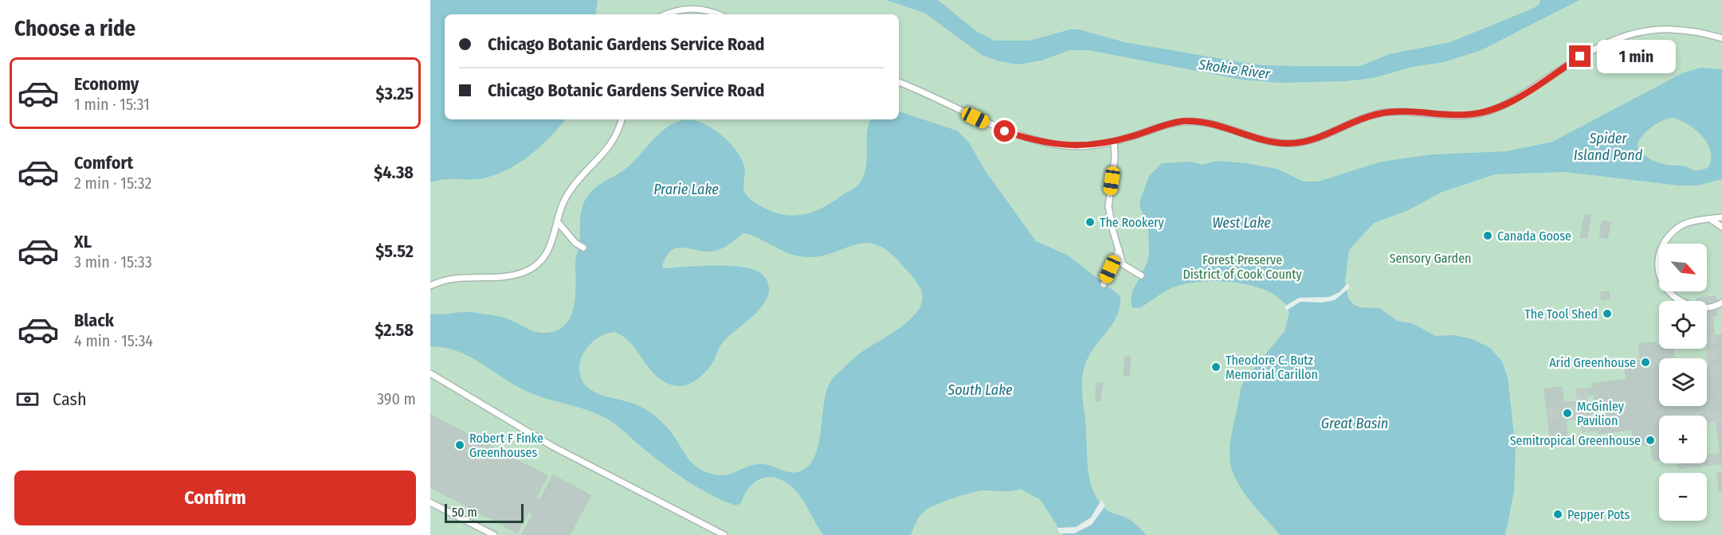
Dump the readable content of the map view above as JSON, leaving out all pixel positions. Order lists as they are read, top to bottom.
{
  "water": [
    "Skokie River",
    "Spider Island Pond",
    "Prarie Lake",
    "West Lake",
    "South Lake",
    "Great Basin"
  ],
  "parks": ["Sensory Garden", "Forest Preserve District of Cook County"],
  "places": [
    "The Rookery",
    "Canada Goose",
    "The Tool Shed",
    "Arid Greenhouse",
    "Theodore C. Butz Memorial Carillon",
    "McGinley Pavilion",
    "Semitropical Greenhouse",
    "Robert F Finke Greenhouses",
    "Pepper Pots"
  ],
  "scale_bar": "50 m",
  "north": "bottom right",
  "page": {
    "heading": "Choose a ride",
    "banner": ["Chicago Botanic Gardens Service Road", "Chicago Botanic Gardens Service Road"],
    "bubble": "1 min",
    "list": [
      {
        "name": "Economy",
        "note": "1 min · 15:31",
        "value": "$3.25"
      },
      {
        "name": "Comfort",
        "note": "2 min · 15:32",
        "value": "$4.38"
      },
      {
        "name": "XL",
        "note": "3 min · 15:33",
        "value": "$5.52"
      },
      {
        "name": "Black",
        "note": "4 min · 15:34",
        "value": "$2.58"
      }
    ],
    "map_buttons": ["+", "−"],
    "pay": ["Cash", "390 m"],
    "buttons": "Confirm",
    "scale": "50 m"
  }
}
